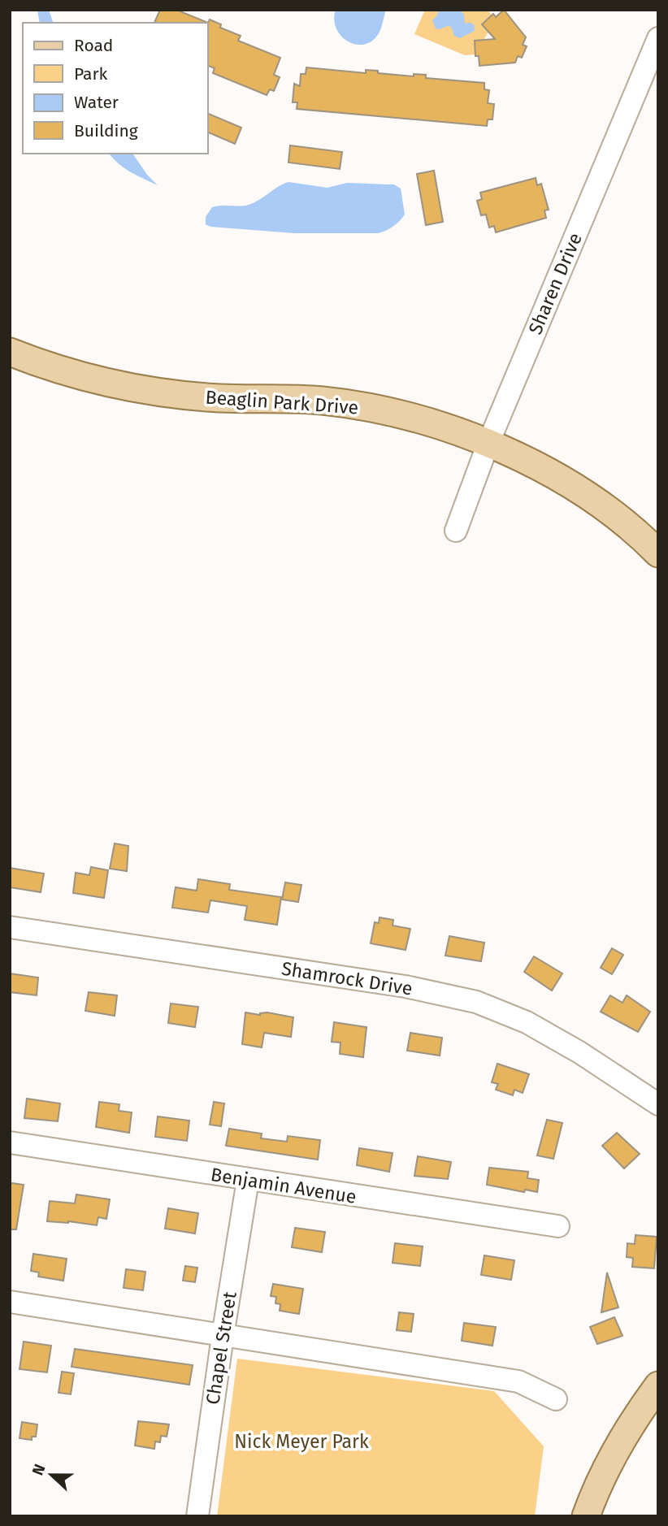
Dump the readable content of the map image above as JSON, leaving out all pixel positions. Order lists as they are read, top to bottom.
{
  "streets": {
    "main road": ["Beaglin Park Drive"],
    "street": [
      "Sharen Drive",
      "Shamrock Drive",
      "Benjamin Avenue",
      "Chapel Street"
    ]
  },
  "crossings": [
    ["Sharen Drive", "Beaglin Park Drive"],
    ["Benjamin Avenue", "Chapel Street"]
  ],
  "parks": ["Nick Meyer Park"],
  "legend": [
    "Road",
    "Park",
    "Water",
    "Building"
  ],
  "north": "left"
}
